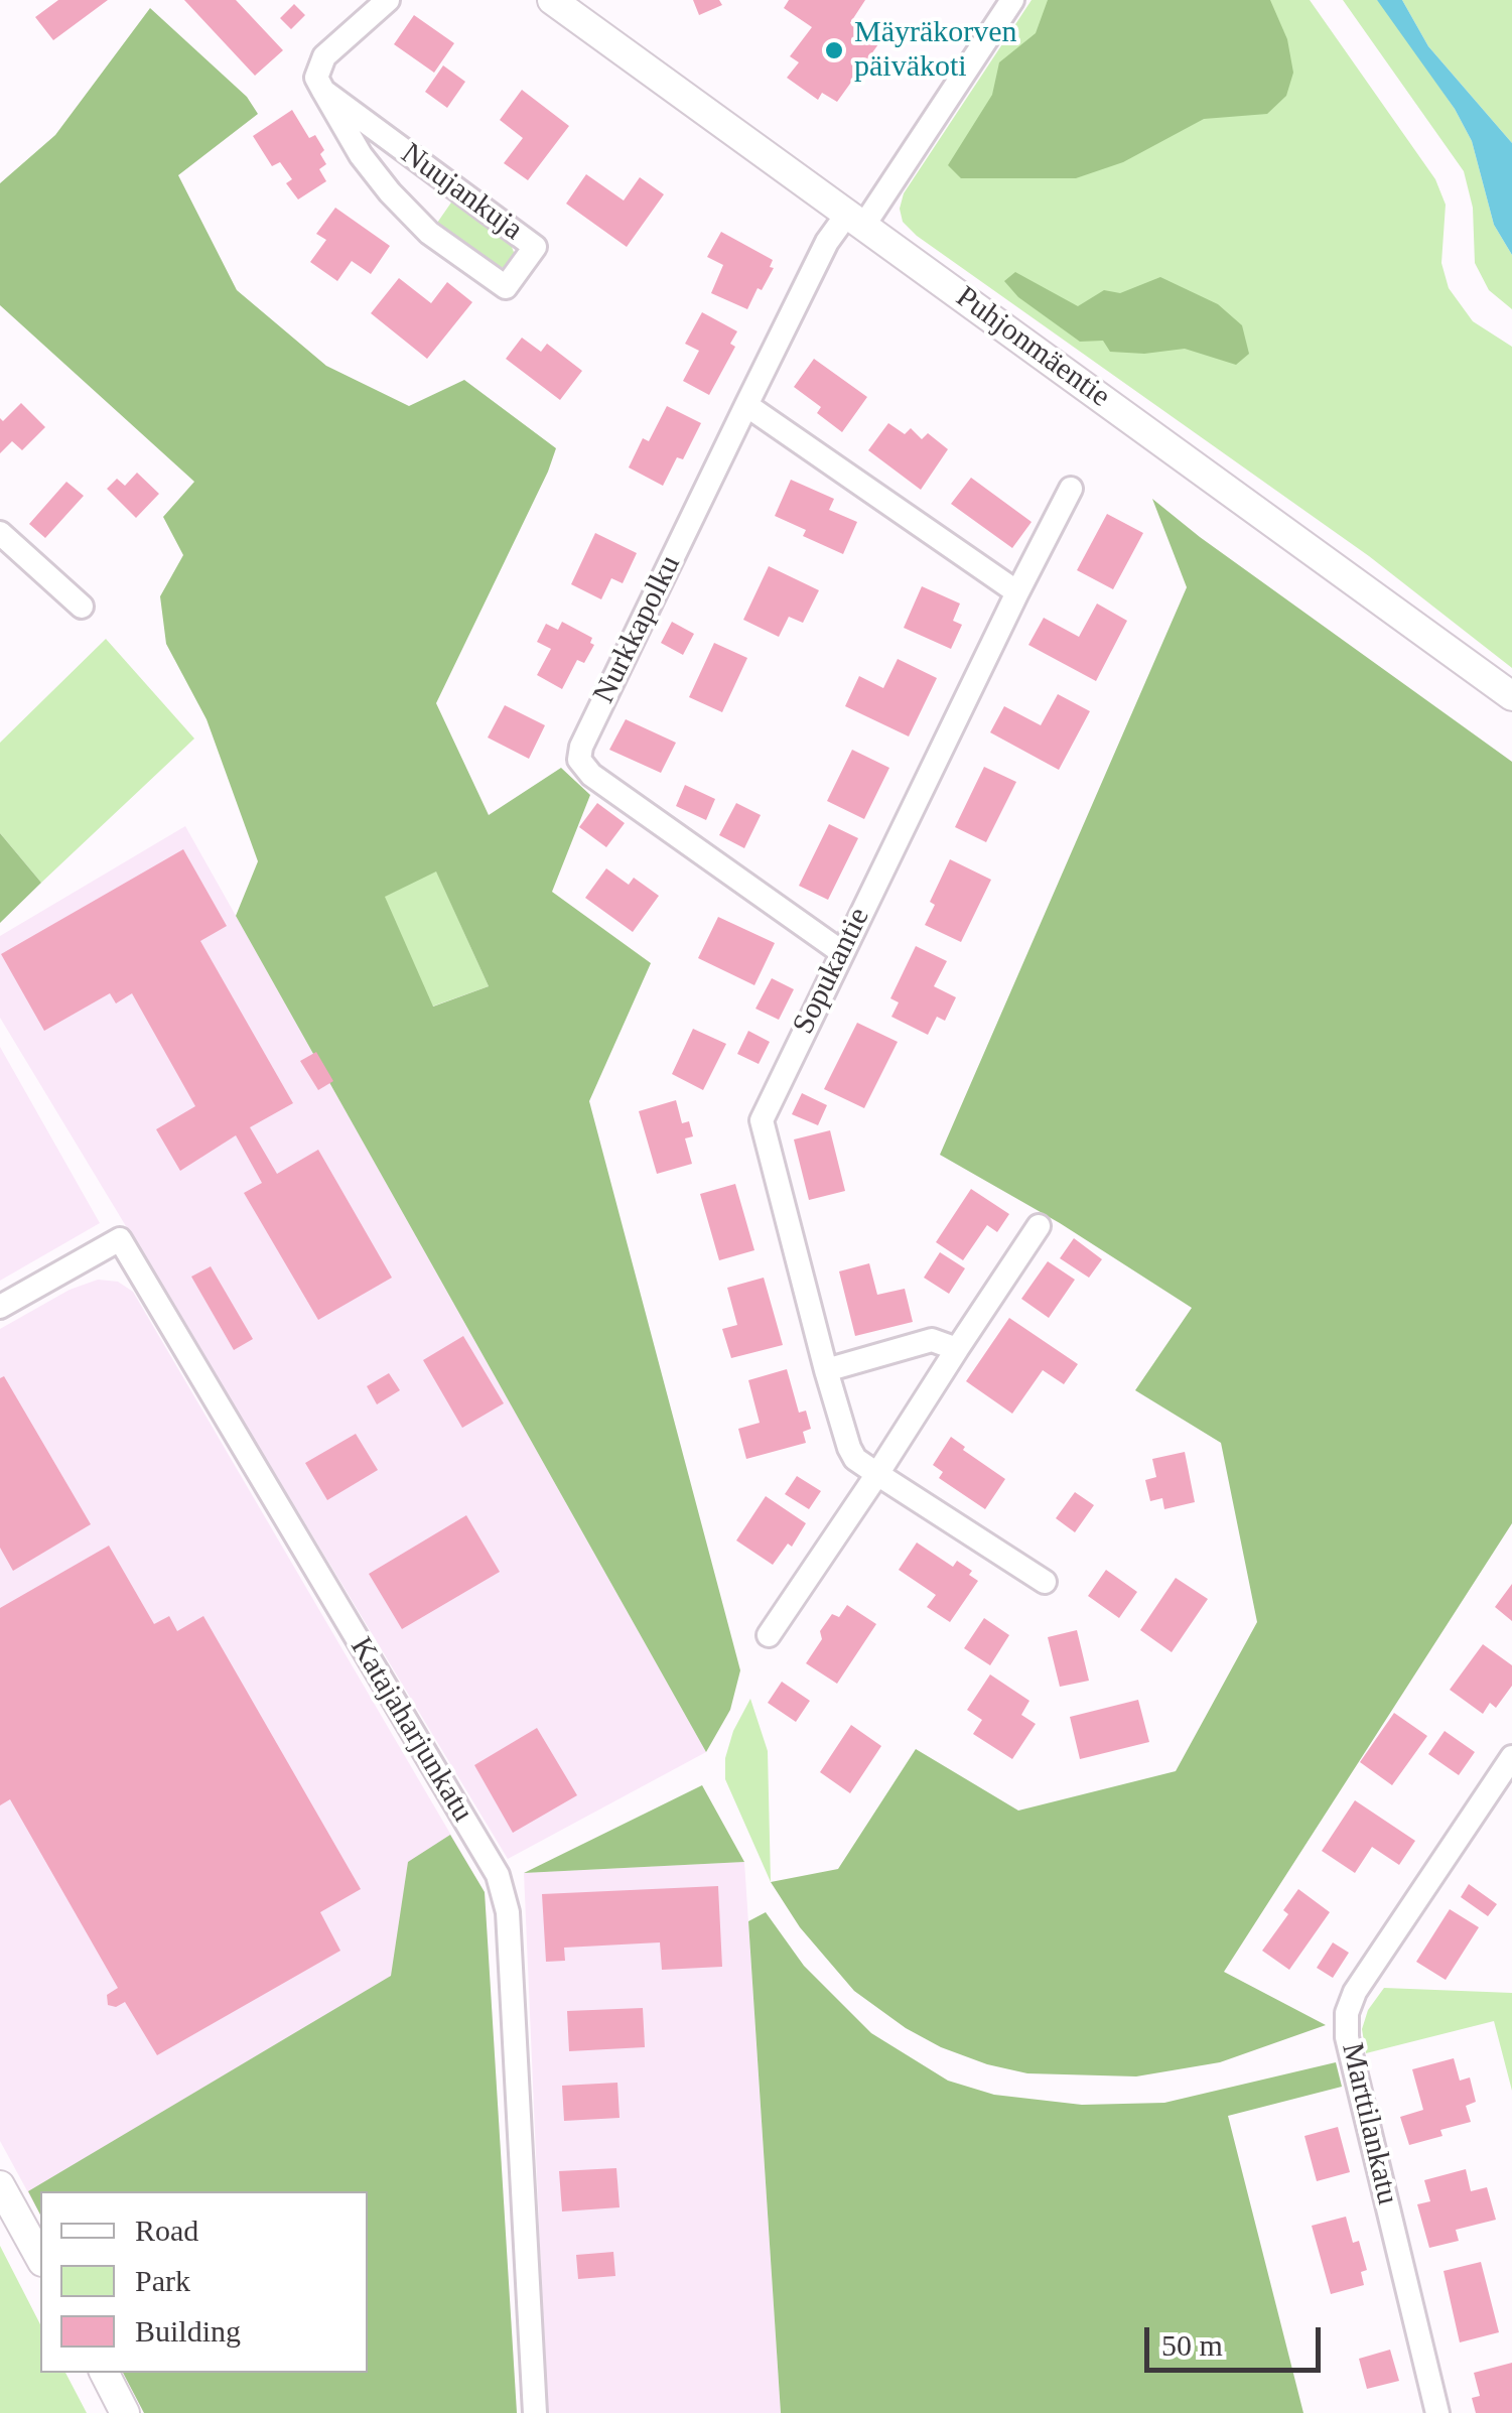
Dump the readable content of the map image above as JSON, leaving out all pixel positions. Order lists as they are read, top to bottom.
{
  "streets": {
    "street": [
      "Nuujankuja",
      "Puhjonmäentie",
      "Nurkkapolku",
      "Sopukantie",
      "Katajaharjunkatu",
      "Marttilankatu"
    ]
  },
  "crossings": [
    ["Puhjonmäentie", "Nurkkapolku"],
    ["Nurkkapolku", "Sopukantie"]
  ],
  "places": ["Mäyräkorven päiväkoti"],
  "legend": ["Road", "Park", "Building"],
  "scale_bar": "50 m"
}
